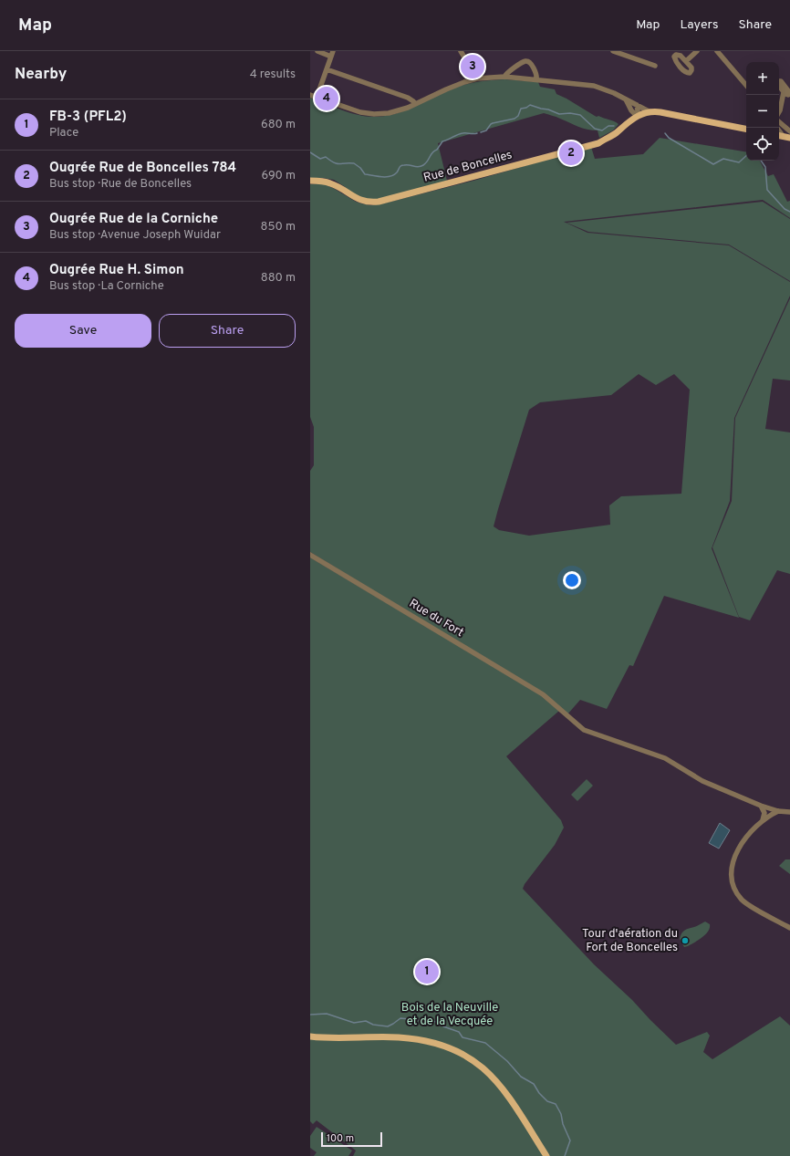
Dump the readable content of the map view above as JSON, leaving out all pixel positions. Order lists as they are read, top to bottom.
{
  "streets": {
    "main road": ["Rue de Boncelles"],
    "street": ["Rue du Fort"]
  },
  "parks": ["Bois de la Neuville et de la Vecquée"],
  "places": ["Tour d'aération du Fort de Boncelles"],
  "scale_bar": "100 m",
  "page": {
    "header": "Map",
    "nav": ["Map", "Layers", "Share"],
    "heading": ["Nearby", "4 results"],
    "pins": [
      "3",
      "4",
      "2",
      "1"
    ],
    "map_buttons": ["+", "−"],
    "list": [
      {
        "mark": "1",
        "name": "FB-3 (PFL2)",
        "note": "Place",
        "value": "680 m"
      },
      {
        "mark": "2",
        "name": "Ougrée Rue de Boncelles 784",
        "note": "Bus stop · Rue de Boncelles",
        "value": "690 m"
      },
      {
        "mark": "3",
        "name": "Ougrée Rue de la Corniche",
        "note": "Bus stop · Avenue Joseph Wuidar",
        "value": "850 m"
      },
      {
        "mark": "4",
        "name": "Ougrée Rue H. Simon",
        "note": "Bus stop · La Corniche",
        "value": "880 m"
      }
    ],
    "buttons": ["Save", "Share"],
    "scale": "100 m"
  }
}
